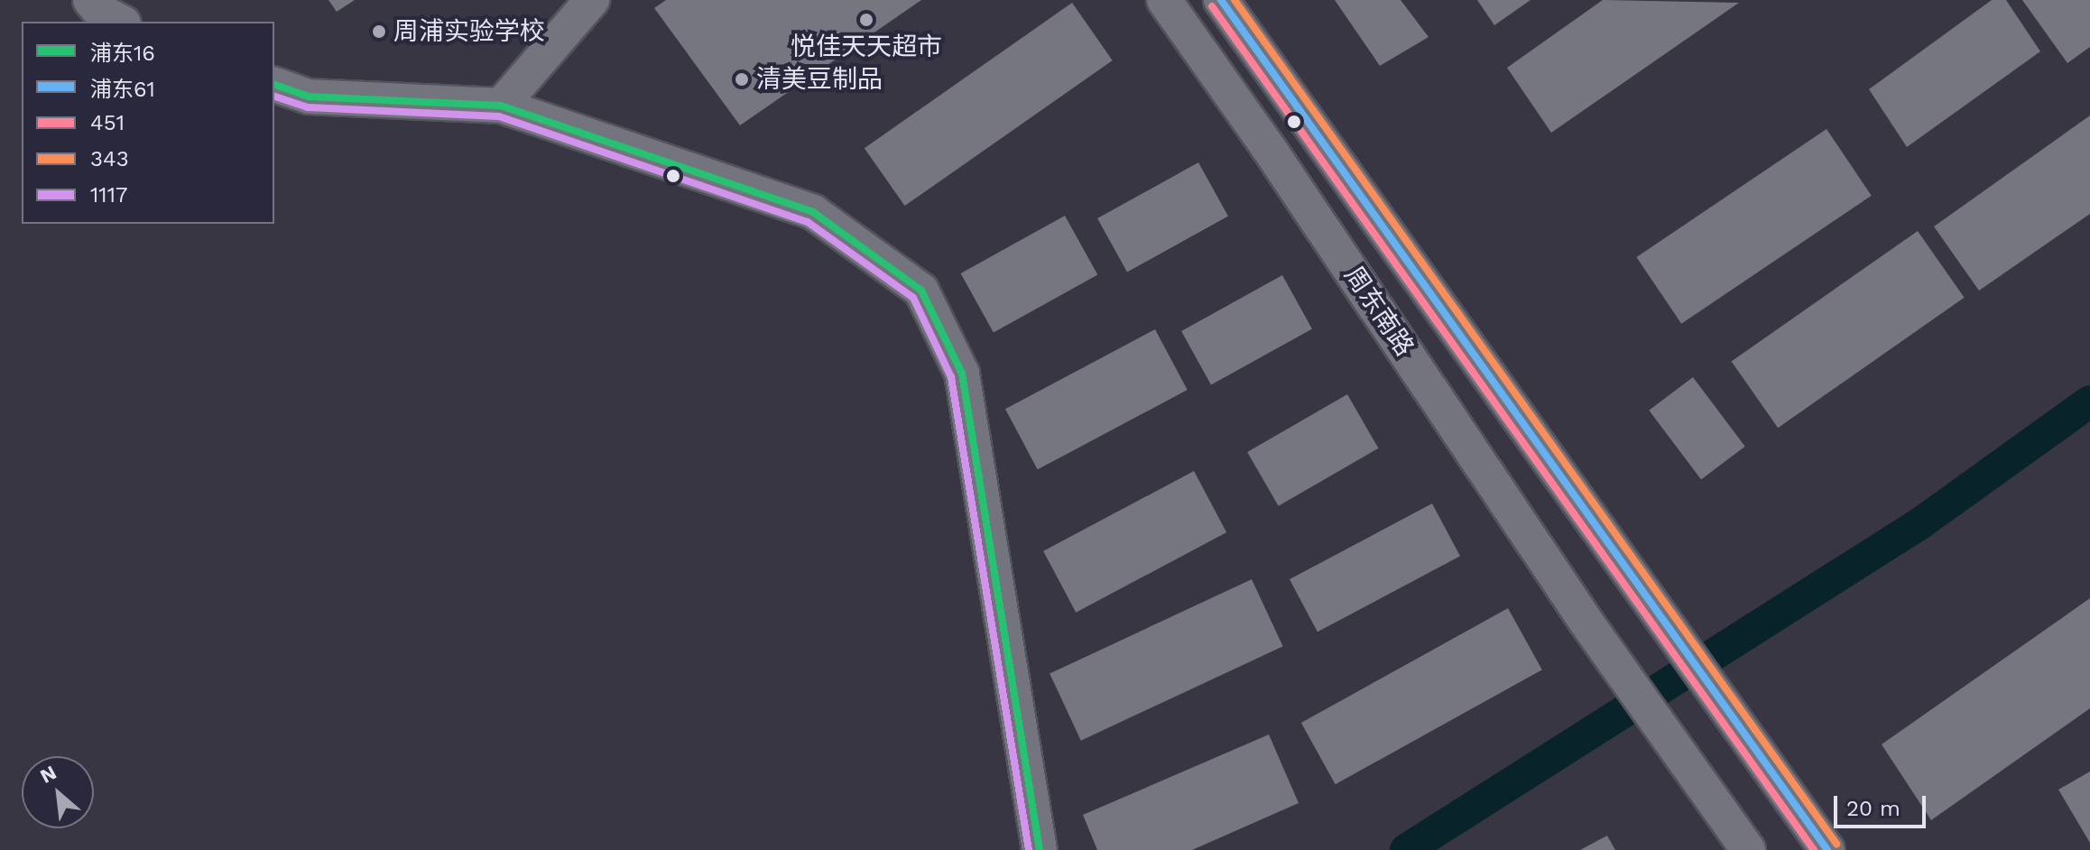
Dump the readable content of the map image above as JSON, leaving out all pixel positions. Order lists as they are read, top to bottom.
{
  "streets": {
    "street": ["周东南路"]
  },
  "places": ["悦佳天天超市", "周浦实验学校", "清美豆制品"],
  "lines": [
    "transit line 浦东61",
    "transit line 343",
    "transit line 451",
    "transit line 浦东16",
    "transit line 1117"
  ],
  "legend": [
    "浦东16",
    "浦东61",
    "451",
    "343",
    "1117"
  ],
  "scale_bar": "20 m",
  "north": "top left"
}
